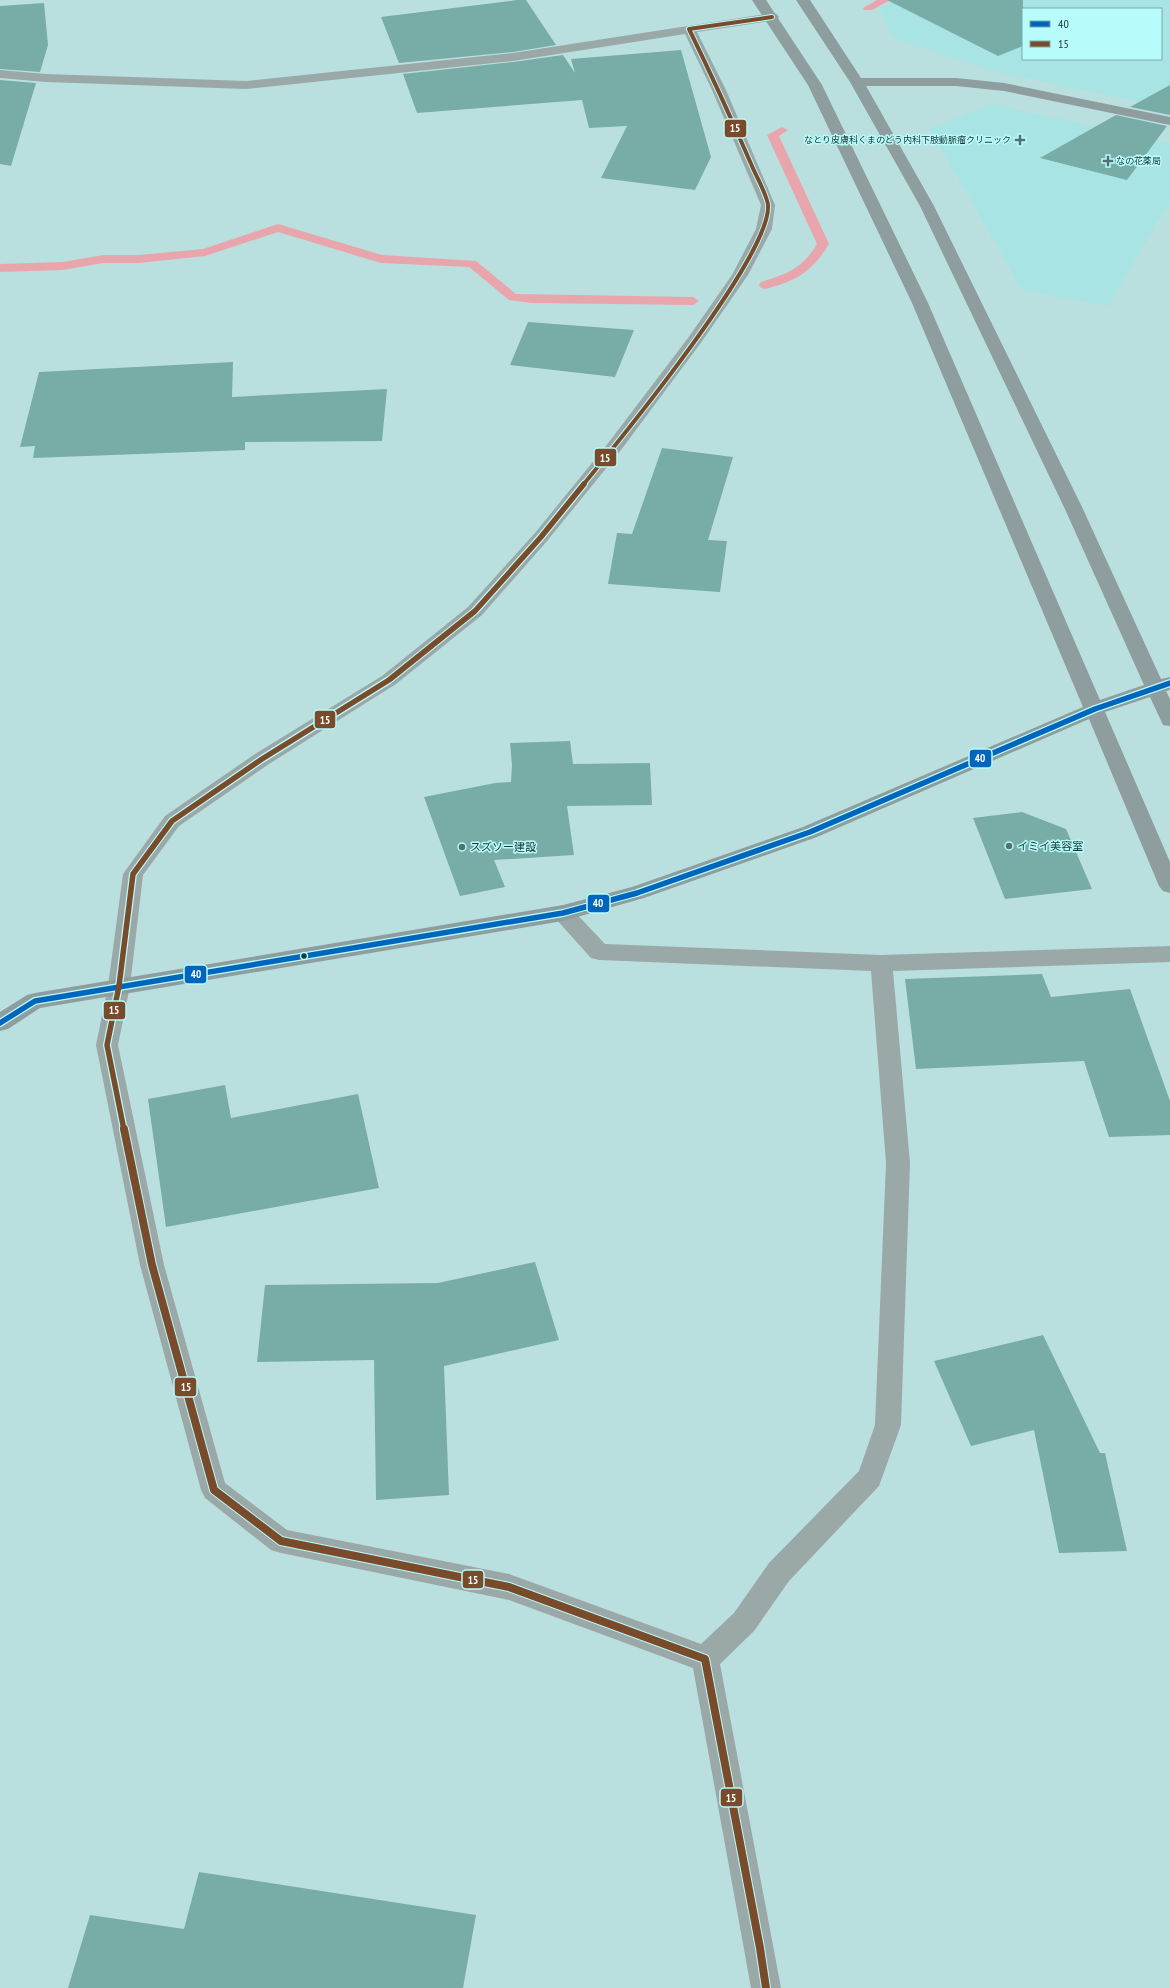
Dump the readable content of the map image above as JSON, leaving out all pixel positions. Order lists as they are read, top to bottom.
{
  "places": {
    "health": ["なとり皮膚科くまのどう内科下肢動脈瘤クリニック", "なの花薬局"],
    "other": ["イミイ美容室", "スズソー建設"]
  },
  "lines": ["transit line 15", "transit line 40"],
  "legend": ["40", "15"]
}
